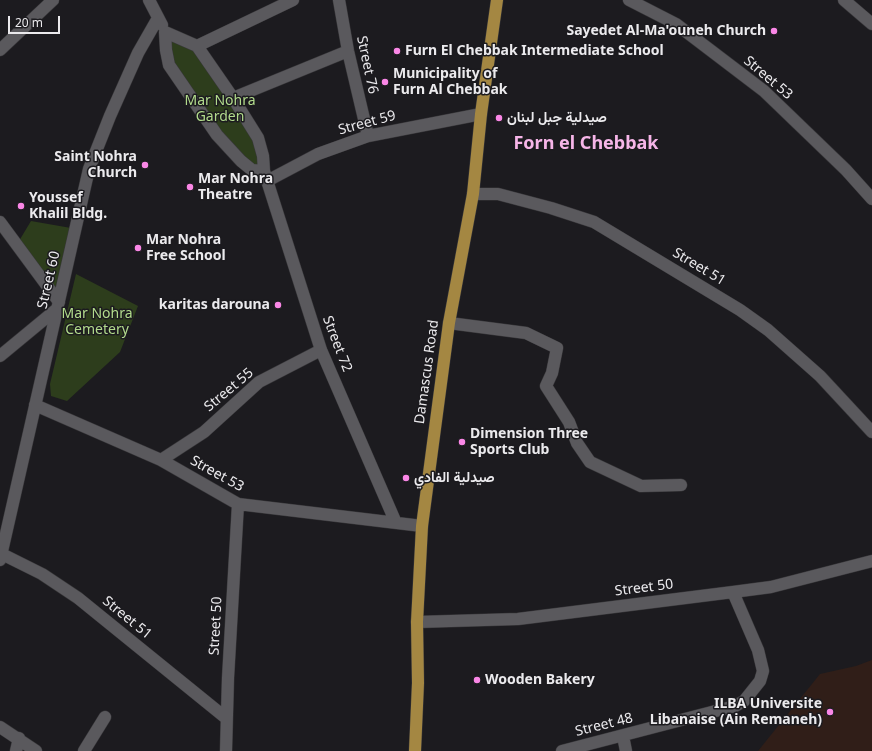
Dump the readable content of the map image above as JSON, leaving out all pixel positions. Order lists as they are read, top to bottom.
{
  "streets": {
    "main road": ["Damascus Road"],
    "street": [
      "Street 76",
      "Street 53",
      "Street 59",
      "Street 51",
      "Street 60",
      "Street 72",
      "Street 55",
      "Street 50",
      "Street 48"
    ]
  },
  "crossings": [
    ["Street 76", "Street 59"],
    ["Street 53", "Street 60"],
    ["Street 53", "Street 72"],
    ["Street 53", "Damascus Road"],
    ["Street 53", "Street 55"],
    ["Street 53", "Street 50"],
    ["Street 59", "Street 72"],
    ["Street 59", "Damascus Road"],
    ["Street 51", "Street 60"],
    ["Street 51", "Damascus Road"],
    ["Street 51", "Street 50"],
    ["Street 72", "Street 55"],
    ["Damascus Road", "Street 50"],
    ["Street 50", "Street 48"]
  ],
  "districts": ["Forn el Chebbak"],
  "parks": ["Mar Nohra Garden", "Mar Nohra Cemetery"],
  "places": [
    "Sayedet Al-Ma'ouneh Church",
    "Furn El Chebbak Intermediate School",
    "Municipality of Furn Al Chebbak",
    "صيدلية جبل لبنان",
    "Saint Nohra Church",
    "Mar Nohra Theatre",
    "Youssef Khalil Bldg.",
    "Mar Nohra Free School",
    "karitas darouna",
    "Dimension Three Sports Club",
    "صيدلية الفادي",
    "Wooden Bakery",
    "ILBA Universite Libanaise (Ain Remaneh)"
  ],
  "scale_bar": "20 m"
}
